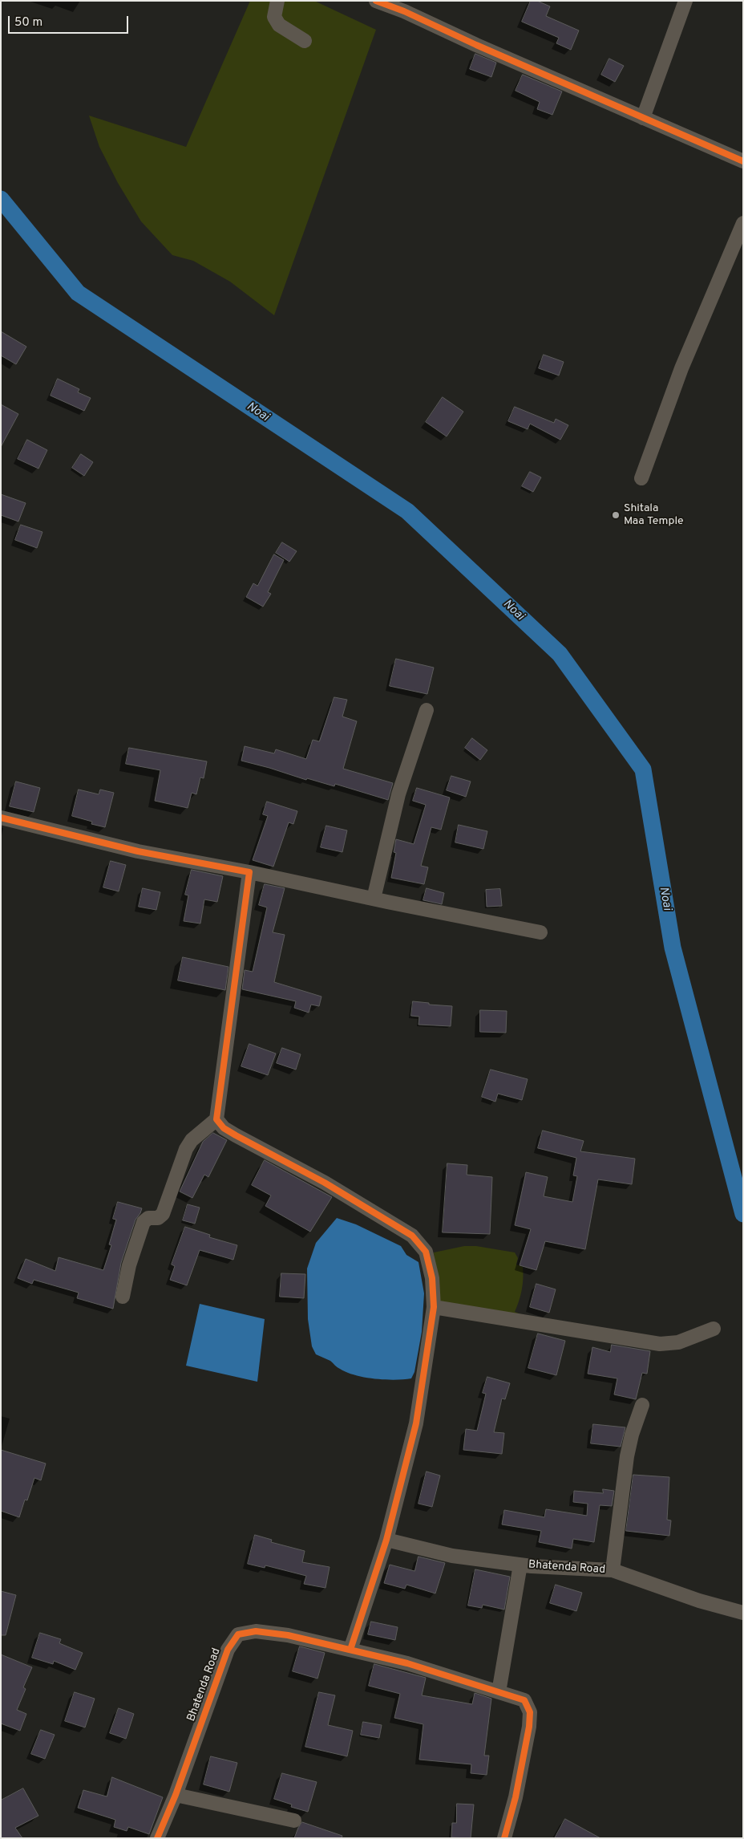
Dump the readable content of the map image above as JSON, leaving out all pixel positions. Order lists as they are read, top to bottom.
{
  "streets": {
    "street": ["Bhatenda Road"]
  },
  "water": ["Noai"],
  "places": ["Shitala Maa Temple"],
  "scale_bar": "50 m"
}
